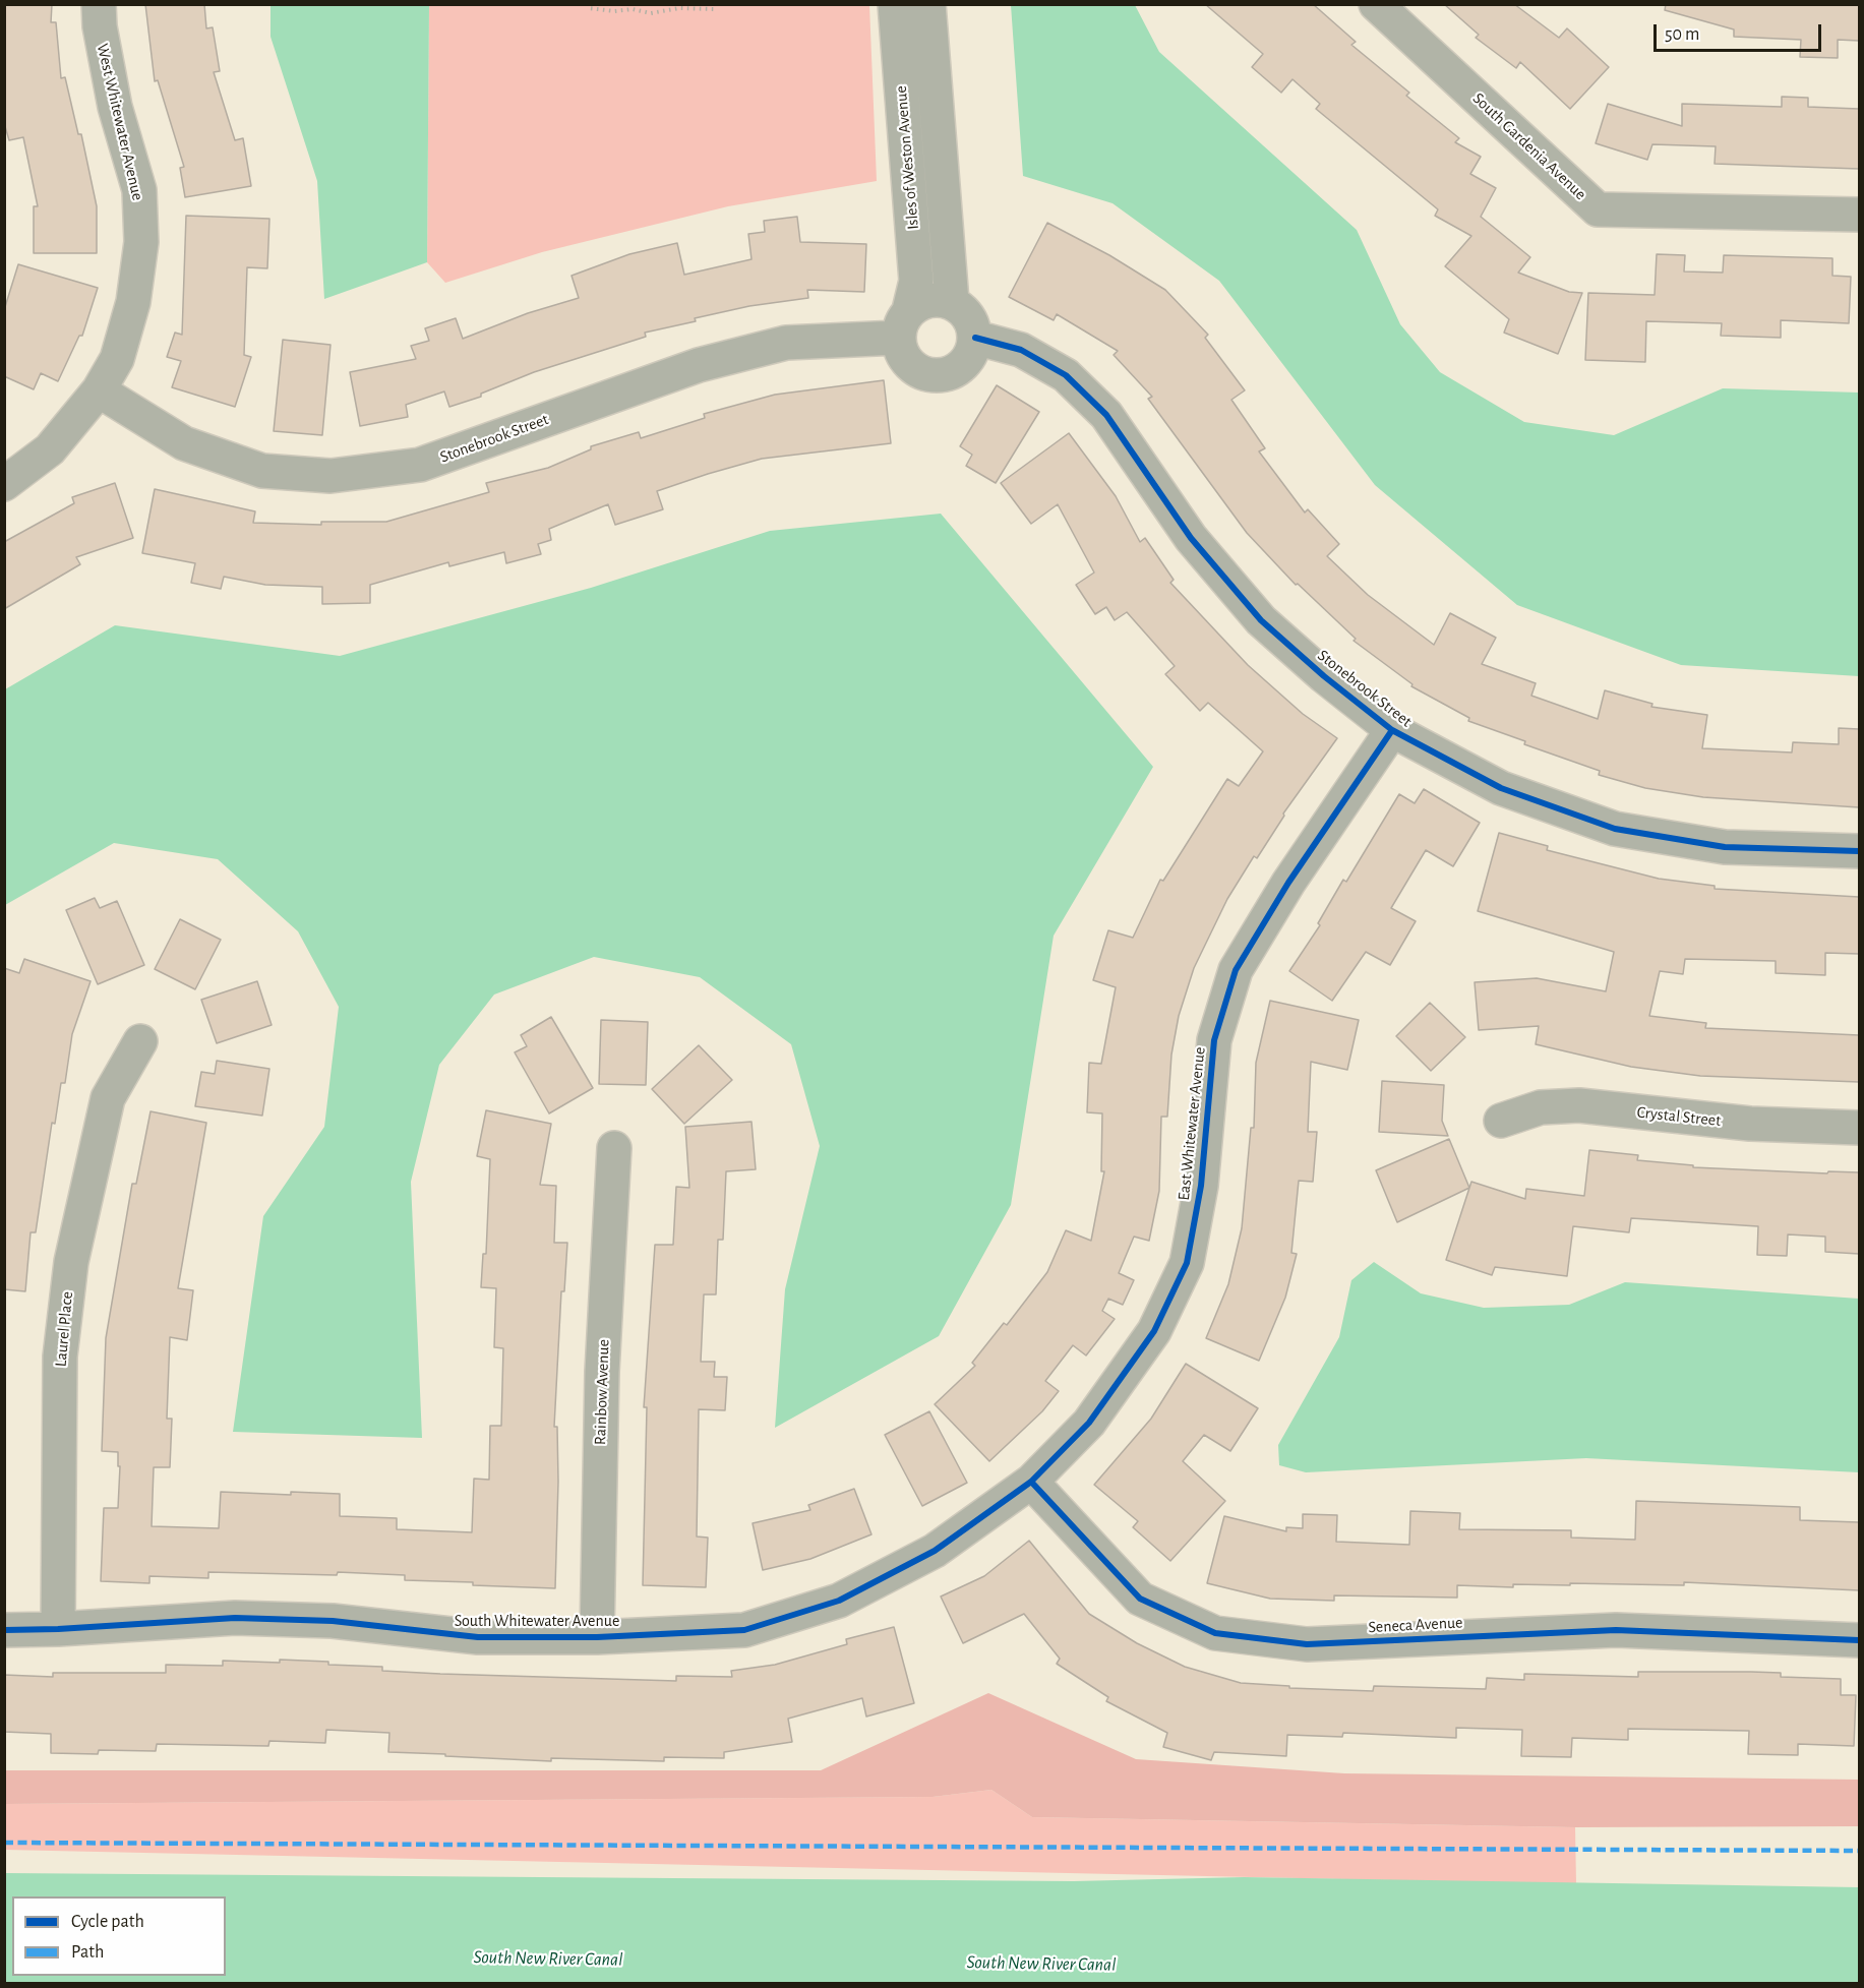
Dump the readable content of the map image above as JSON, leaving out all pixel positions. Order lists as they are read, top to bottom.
{
  "streets": {
    "street": [
      "West Whitewater Avenue",
      "South Gardenia Avenue",
      "Isles of Weston Avenue",
      "Stonebrook Street",
      "Crystal Street",
      "East Whitewater Avenue",
      "Laurel Place",
      "Rainbow Avenue",
      "South Whitewater Avenue",
      "Seneca Avenue"
    ]
  },
  "crossings": [
    ["West Whitewater Avenue", "Stonebrook Street"],
    ["Isles of Weston Avenue", "Stonebrook Street"],
    ["Stonebrook Street", "East Whitewater Avenue"],
    ["East Whitewater Avenue", "South Whitewater Avenue"],
    ["East Whitewater Avenue", "Seneca Avenue"],
    ["Laurel Place", "South Whitewater Avenue"],
    ["Rainbow Avenue", "South Whitewater Avenue"],
    ["South Whitewater Avenue", "Seneca Avenue"]
  ],
  "water": ["South New River Canal"],
  "legend": ["Cycle path", "Path"],
  "scale_bar": "50 m"
}
